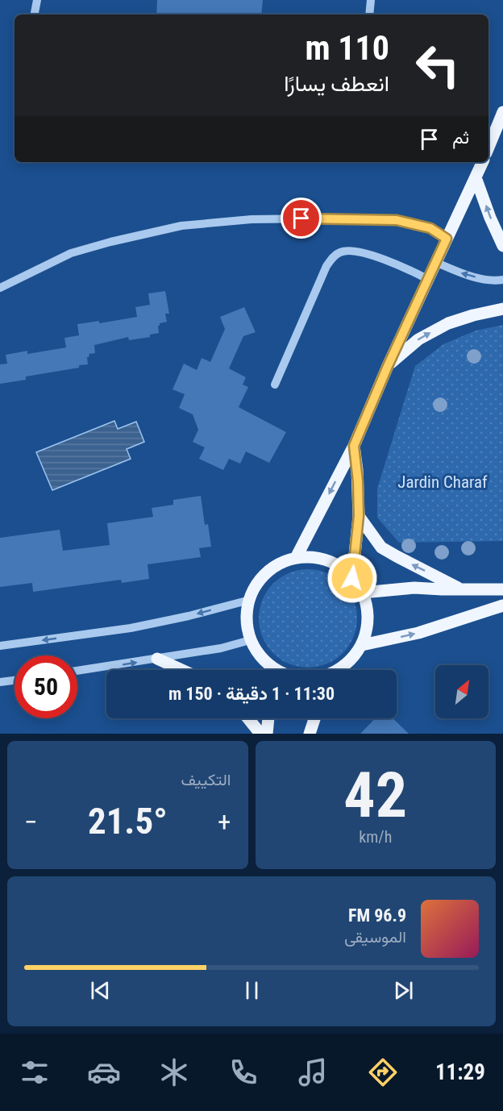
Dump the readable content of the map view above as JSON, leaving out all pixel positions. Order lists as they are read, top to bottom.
{
  "parks": ["Jardin Charaf"],
  "north": "top right",
  "page": {
    "turn": ["110 m", "انعطف يسارًا"],
    "then": "ثم",
    "limit": "50",
    "trip": "11:30 · 1 دقيقة · 150 m",
    "tile": [
      ["42", "km/h"],
      "التكييف"
    ],
    "heat": ["−", "21.5°", "+"],
    "song": ["96.9 FM", "الموسيقى"],
    "tabs": "11:29"
  }
}
